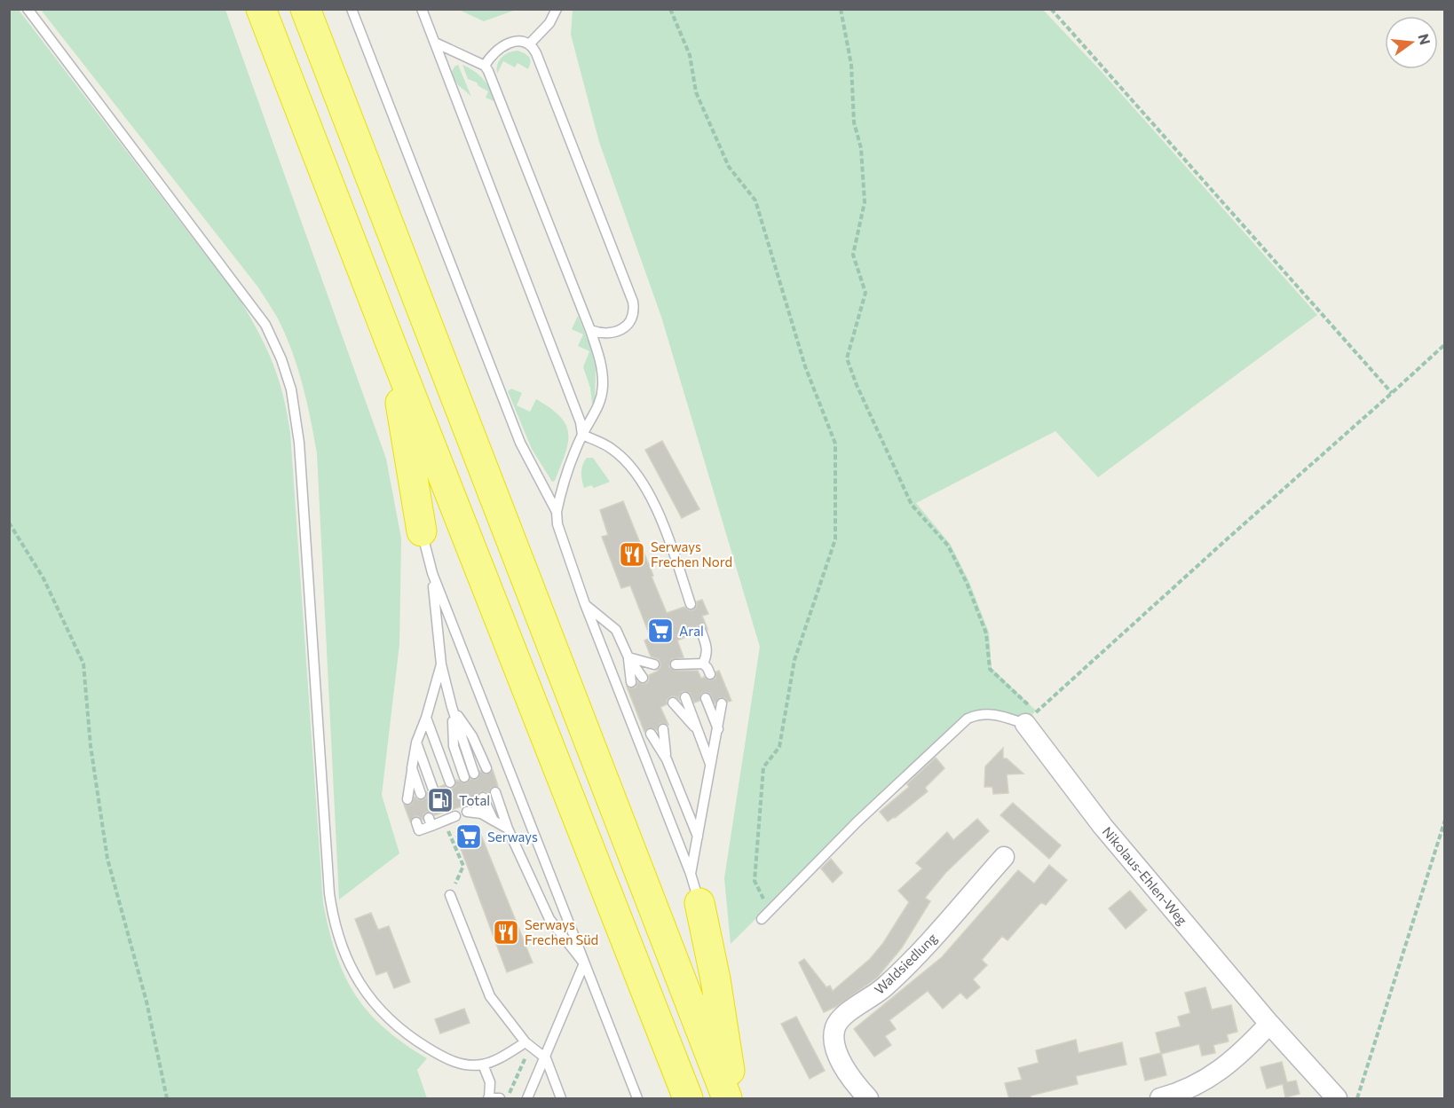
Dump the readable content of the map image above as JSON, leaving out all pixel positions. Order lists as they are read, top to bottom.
{
  "streets": {
    "street": ["Nikolaus-Ehlen-Weg", "Waldsiedlung"]
  },
  "places": {
    "restaurant": ["Serways Frechen Nord", "Serways Frechen Süd"],
    "supermarket": ["Aral", "Serways"],
    "fuel station": ["Total"]
  },
  "north": "right"
}
